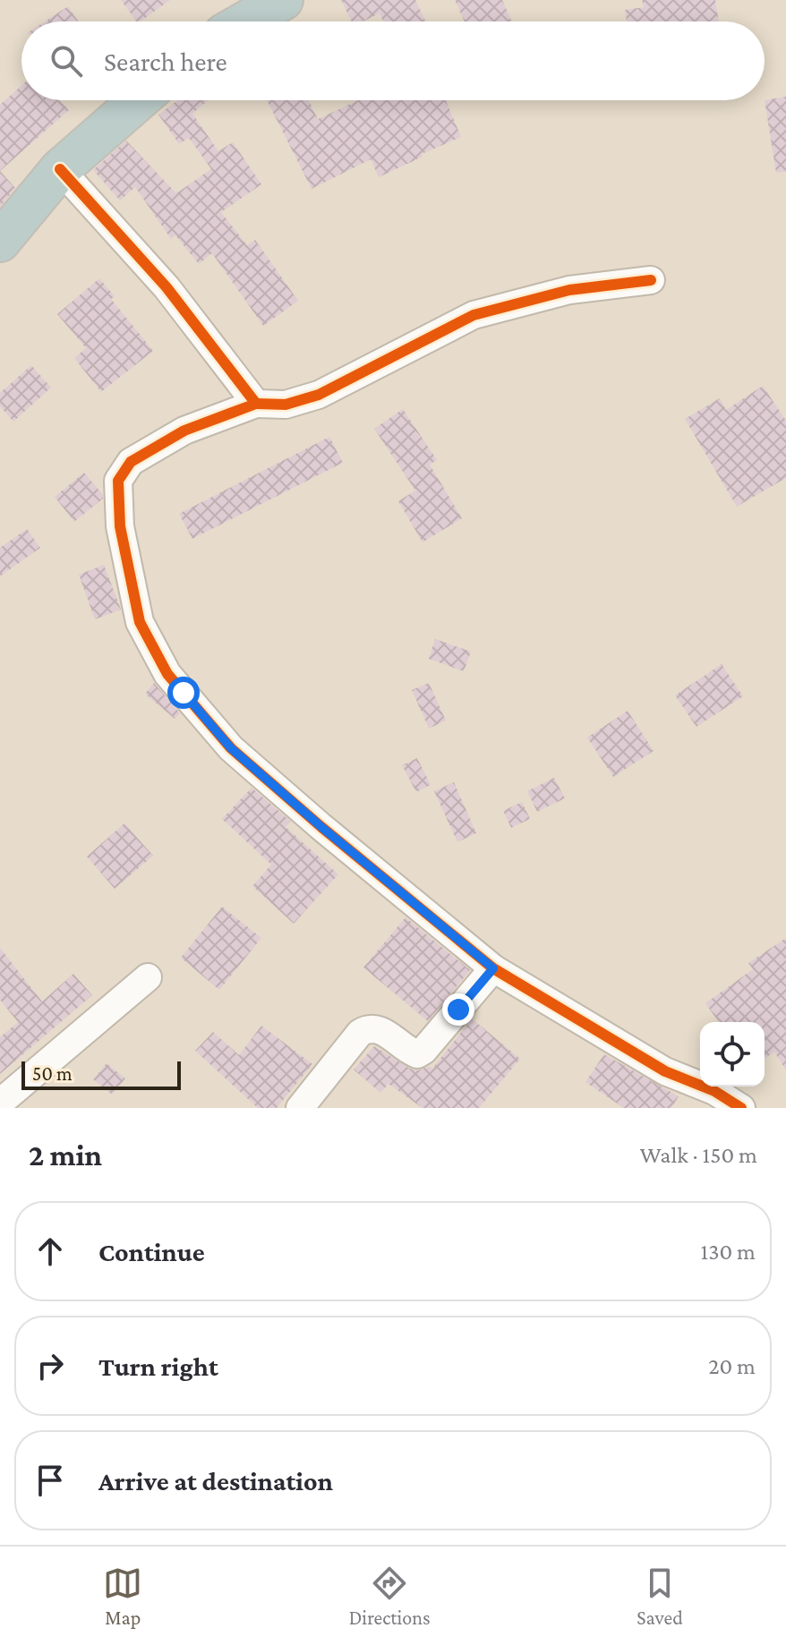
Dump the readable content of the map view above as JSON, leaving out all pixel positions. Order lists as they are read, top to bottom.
{
  "scale_bar": "50 m",
  "page": {
    "search": "Search here",
    "scale": "50 m",
    "heading": ["2 min", "Walk · 150 m"],
    "list": [
      ["Continue", "130 m"],
      ["Turn right", "20 m"],
      "Arrive at destination"
    ],
    "nav": ["Map", "Directions", "Saved"]
  }
}
